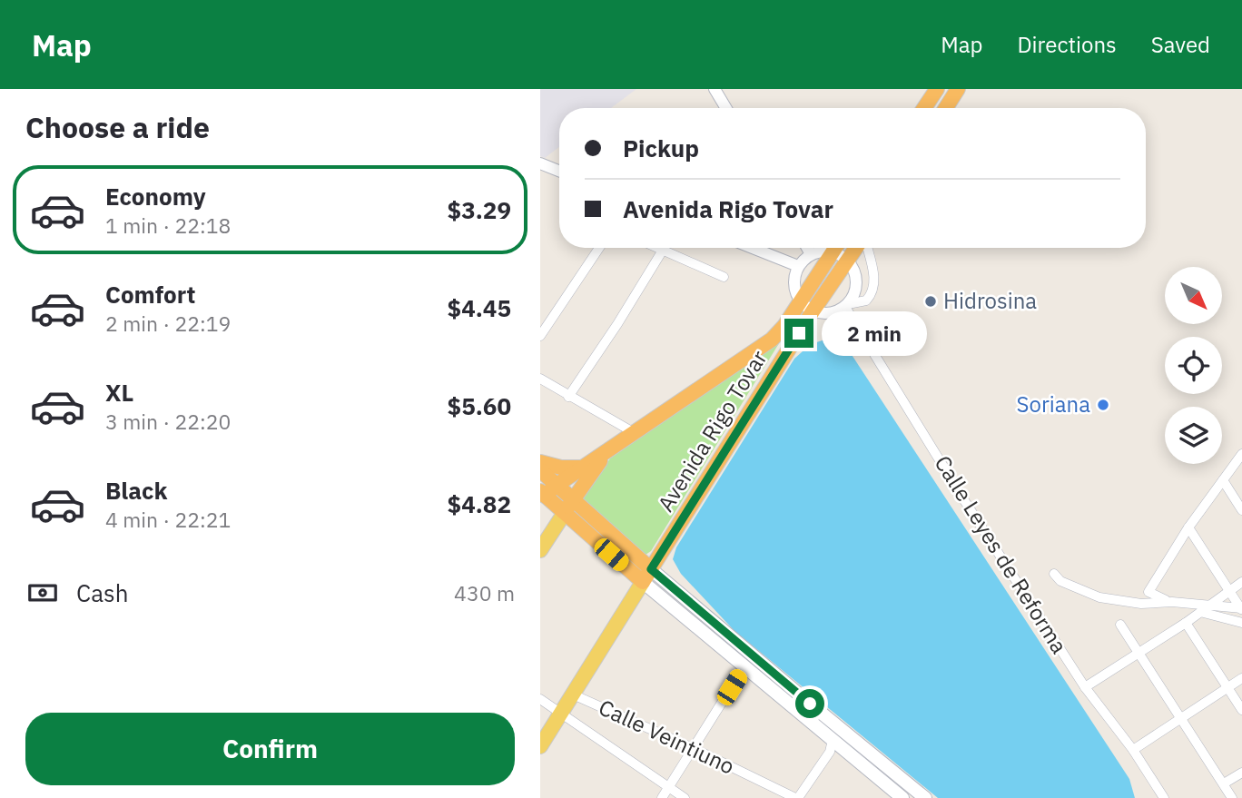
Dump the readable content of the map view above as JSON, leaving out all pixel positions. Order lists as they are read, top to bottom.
{
  "streets": {
    "highway": ["Avenida Rigo Tovar"],
    "street": ["Calle Leyes de Reforma", "Calle Veintiuno"]
  },
  "places": ["Hidrosina", "Soriana"],
  "north": "bottom right",
  "page": {
    "header": "Map",
    "nav": ["Map", "Directions", "Saved"],
    "heading": "Choose a ride",
    "banner": ["Pickup", "Avenida Rigo Tovar"],
    "list": [
      {
        "name": "Economy",
        "note": "1 min · 22:18",
        "value": "$3.29"
      },
      {
        "name": "Comfort",
        "note": "2 min · 22:19",
        "value": "$4.45"
      },
      {
        "name": "XL",
        "note": "3 min · 22:20",
        "value": "$5.60"
      },
      {
        "name": "Black",
        "note": "4 min · 22:21",
        "value": "$4.82"
      }
    ],
    "bubble": "2 min",
    "pay": ["Cash", "430 m"],
    "buttons": "Confirm"
  }
}
